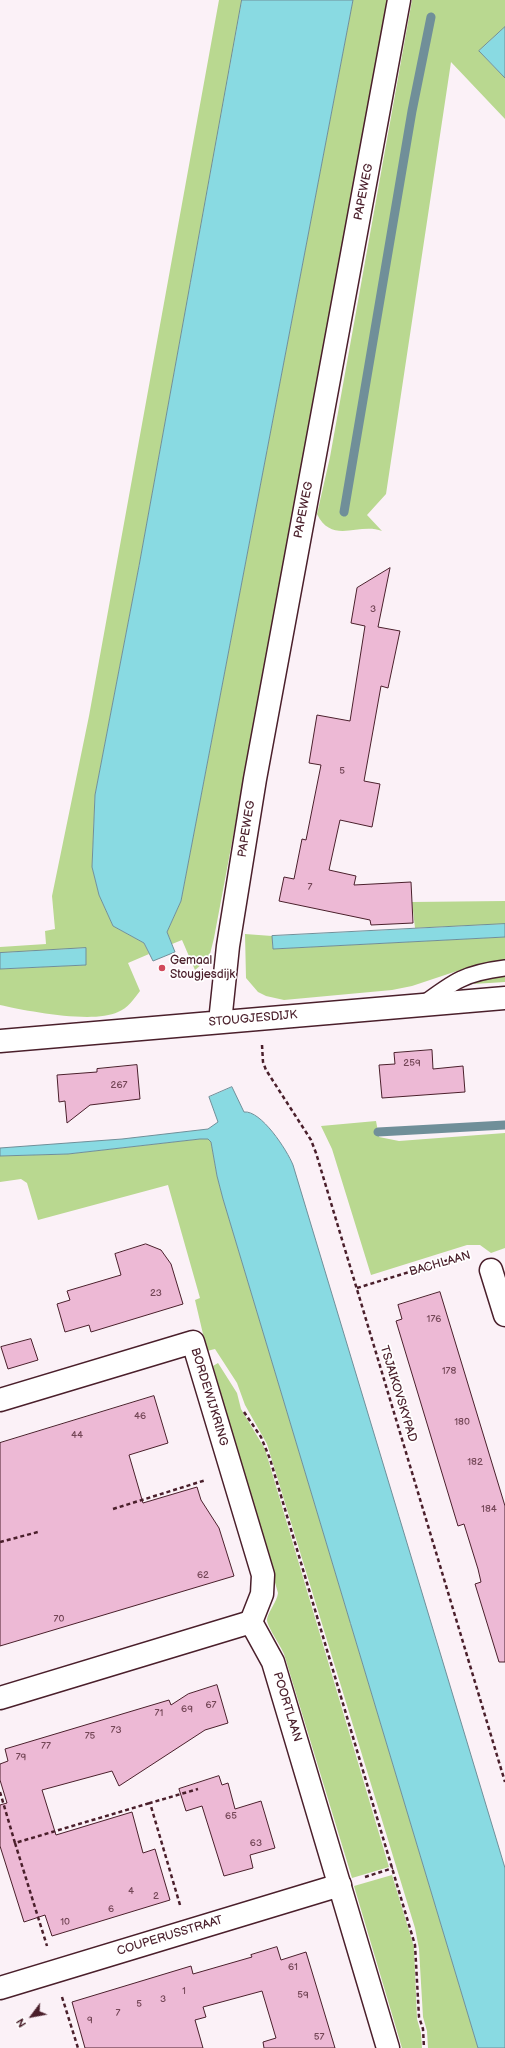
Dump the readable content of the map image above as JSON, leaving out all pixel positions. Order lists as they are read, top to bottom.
{
  "streets": {
    "street": [
      "PAPEWEG",
      "STOUGJESDIJK",
      "BORDEWIJKRING",
      "POORTLAAN",
      "COUPERUSSTRAAT"
    ],
    "path": ["BACHLAAN", "TSJAIKOVSKYPAD"]
  },
  "crossings": [
    ["PAPEWEG", "STOUGJESDIJK"],
    ["STOUGJESDIJK", "TSJAIKOVSKYPAD"],
    ["BACHLAAN", "TSJAIKOVSKYPAD"],
    ["BORDEWIJKRING", "POORTLAAN"],
    ["POORTLAAN", "COUPERUSSTRAAT"]
  ],
  "places": ["Gemaal Stougjesdijk"],
  "house_numbers": [
    "3",
    "5",
    "7",
    "259",
    "267",
    "23",
    "176",
    "178",
    "46",
    "180",
    "44",
    "182",
    "184",
    "62",
    "70",
    "67",
    "69",
    "71",
    "73",
    "75",
    "77",
    "79",
    "65",
    "63",
    "4",
    "2",
    "6",
    "10",
    "61",
    "1",
    "59",
    "3",
    "5",
    "7",
    "9",
    "57"
  ],
  "north": "bottom left"
}
